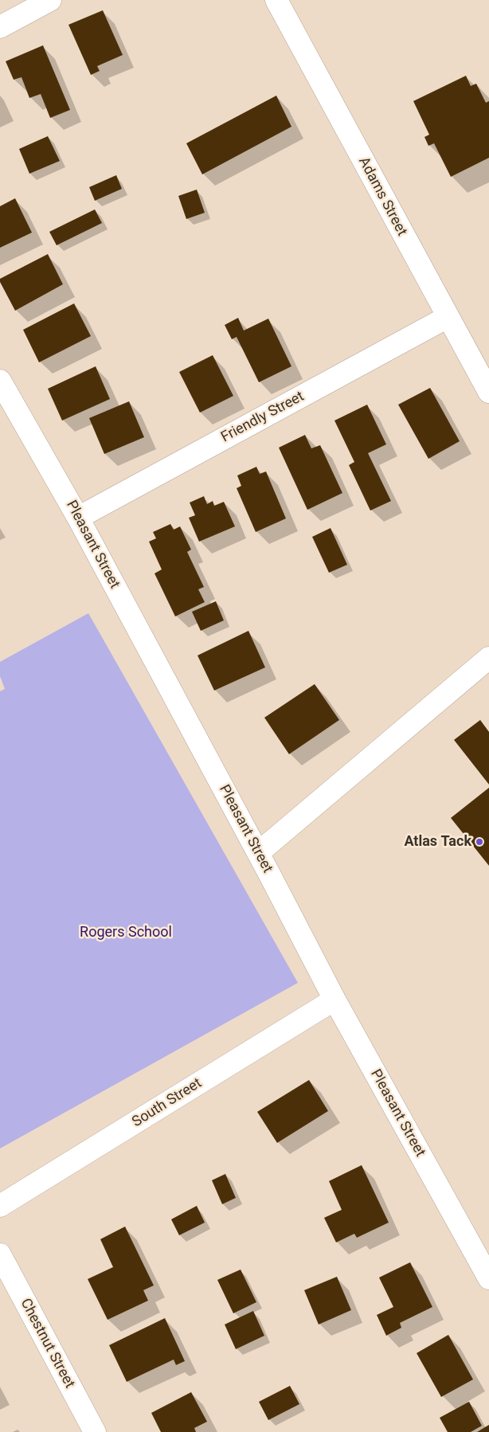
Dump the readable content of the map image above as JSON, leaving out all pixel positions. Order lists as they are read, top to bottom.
{
  "streets": {
    "street": [
      "Adams Street",
      "Friendly Street",
      "Pleasant Street",
      "South Street",
      "Chestnut Street"
    ]
  },
  "crossings": [
    ["Adams Street", "Friendly Street"],
    ["Friendly Street", "Pleasant Street"],
    ["Pleasant Street", "South Street"]
  ],
  "parks": ["Rogers School"],
  "places": ["Atlas Tack"]
}
